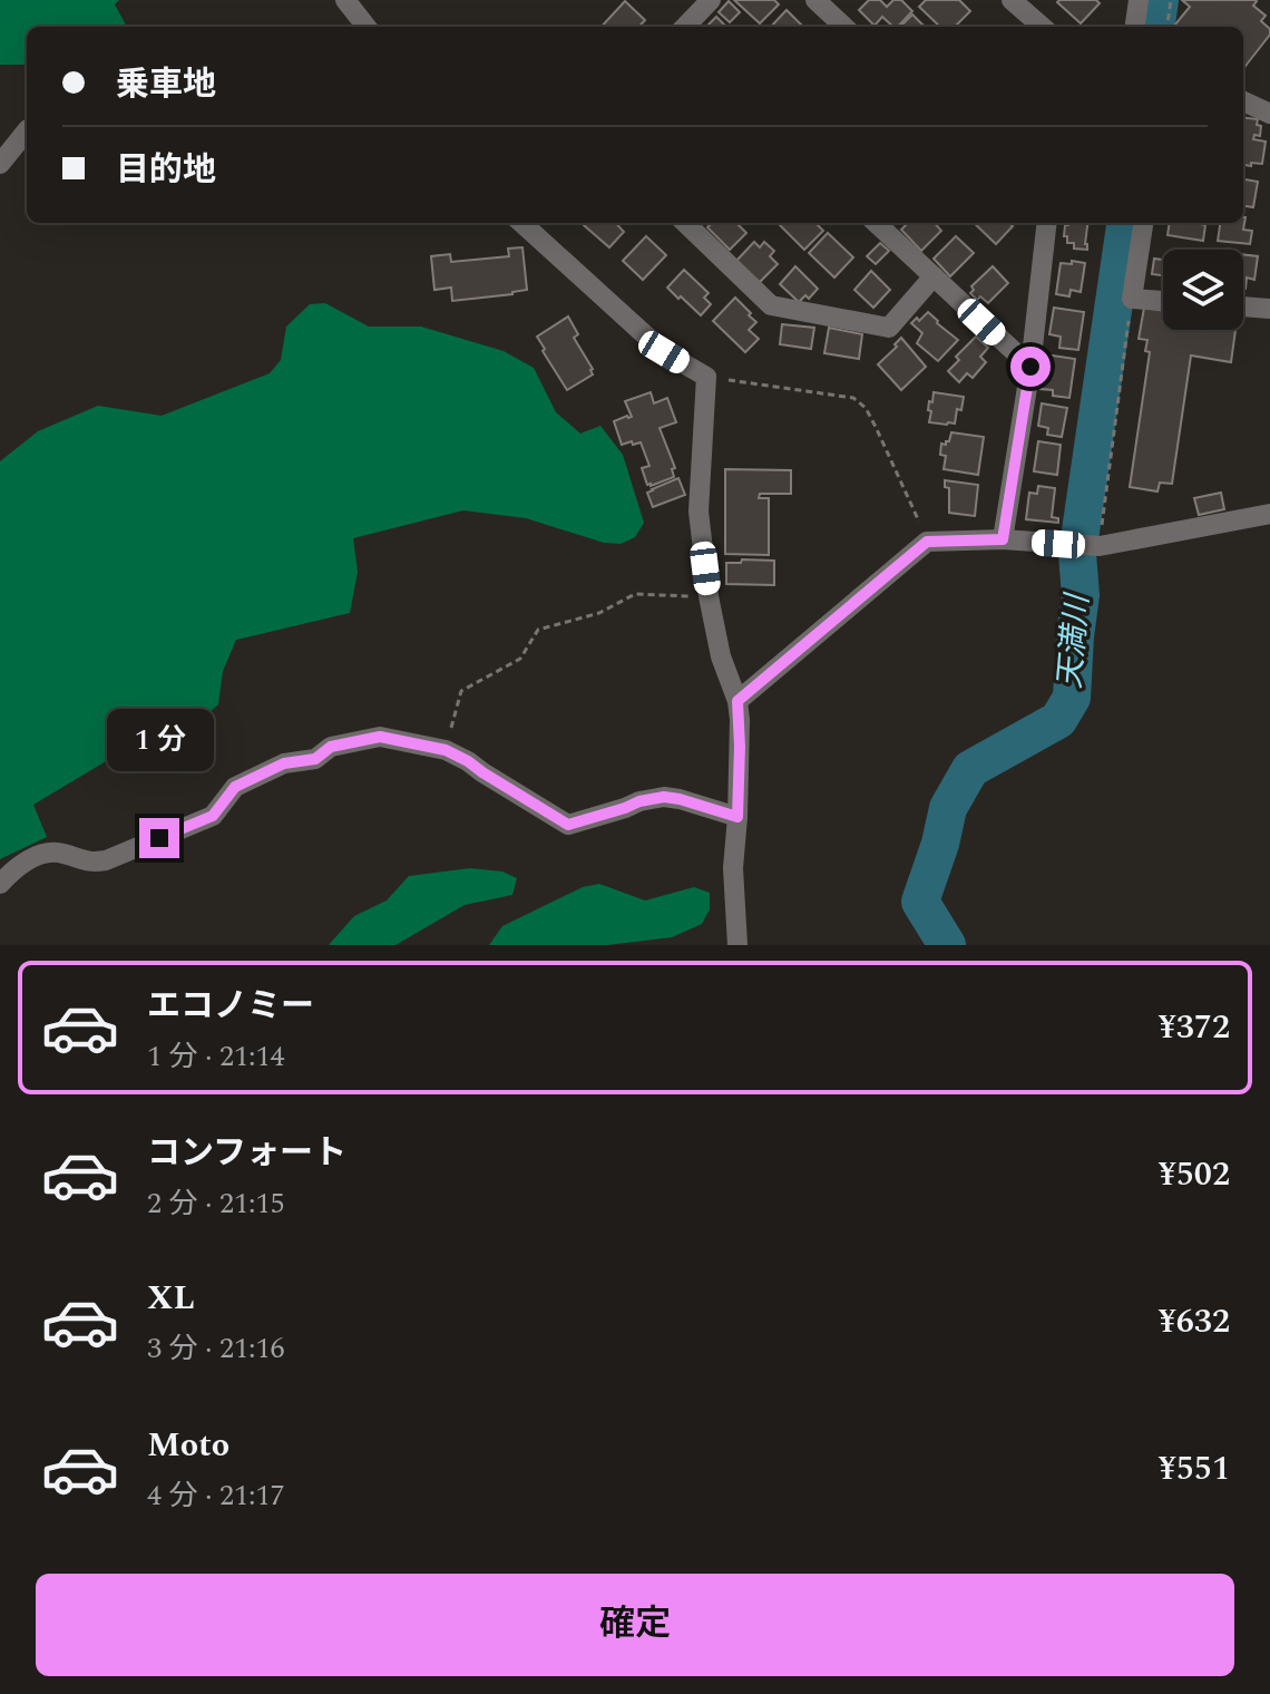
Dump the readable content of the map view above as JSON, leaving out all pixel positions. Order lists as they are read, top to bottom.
{
  "water": ["天満川"],
  "page": {
    "banner": ["乗車地", "目的地"],
    "bubble": "1 分",
    "list": [
      {
        "name": "エコノミー",
        "note": "1 分 · 21:14",
        "value": "¥372"
      },
      {
        "name": "コンフォート",
        "note": "2 分 · 21:15",
        "value": "¥502"
      },
      {
        "name": "XL",
        "note": "3 分 · 21:16",
        "value": "¥632"
      },
      {
        "name": "Moto",
        "note": "4 分 · 21:17",
        "value": "¥551"
      }
    ],
    "buttons": "確定"
  }
}
